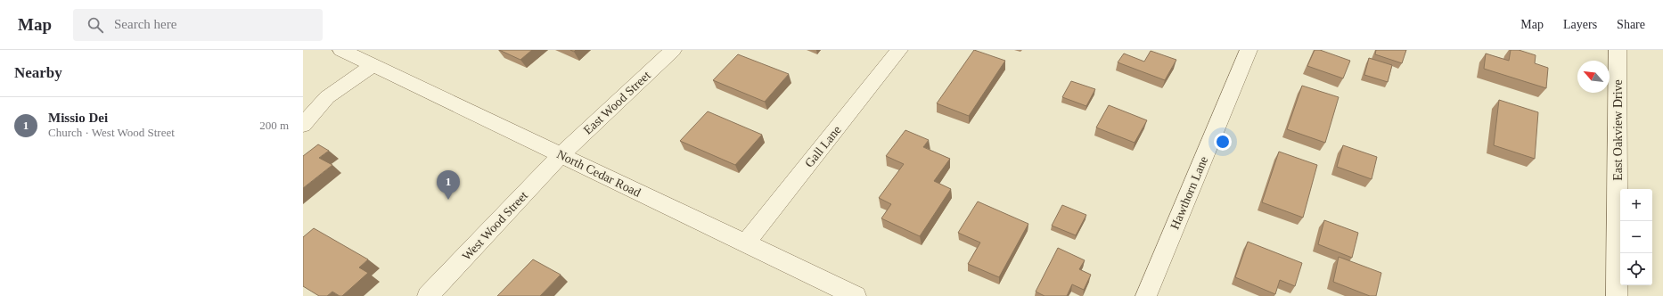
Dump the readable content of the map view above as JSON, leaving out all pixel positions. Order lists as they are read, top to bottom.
{
  "streets": {
    "street": [
      "East Wood Street",
      "East Oakview Drive",
      "Gall Lane",
      "North Cedar Road",
      "Hawthorn Lane",
      "West Wood Street"
    ]
  },
  "crossings": [
    ["East Wood Street", "North Cedar Road"],
    ["East Wood Street", "West Wood Street"],
    ["Gall Lane", "North Cedar Road"],
    ["North Cedar Road", "West Wood Street"]
  ],
  "north": "top left",
  "page": {
    "header": "Map",
    "search": "Search here",
    "nav": ["Map", "Layers", "Share"],
    "heading": "Nearby",
    "list": [
      {
        "mark": "1",
        "name": "Missio Dei",
        "note": "Church · West Wood Street",
        "value": "200 m"
      }
    ],
    "pins": "1",
    "map_buttons": ["+", "−"]
  }
}
